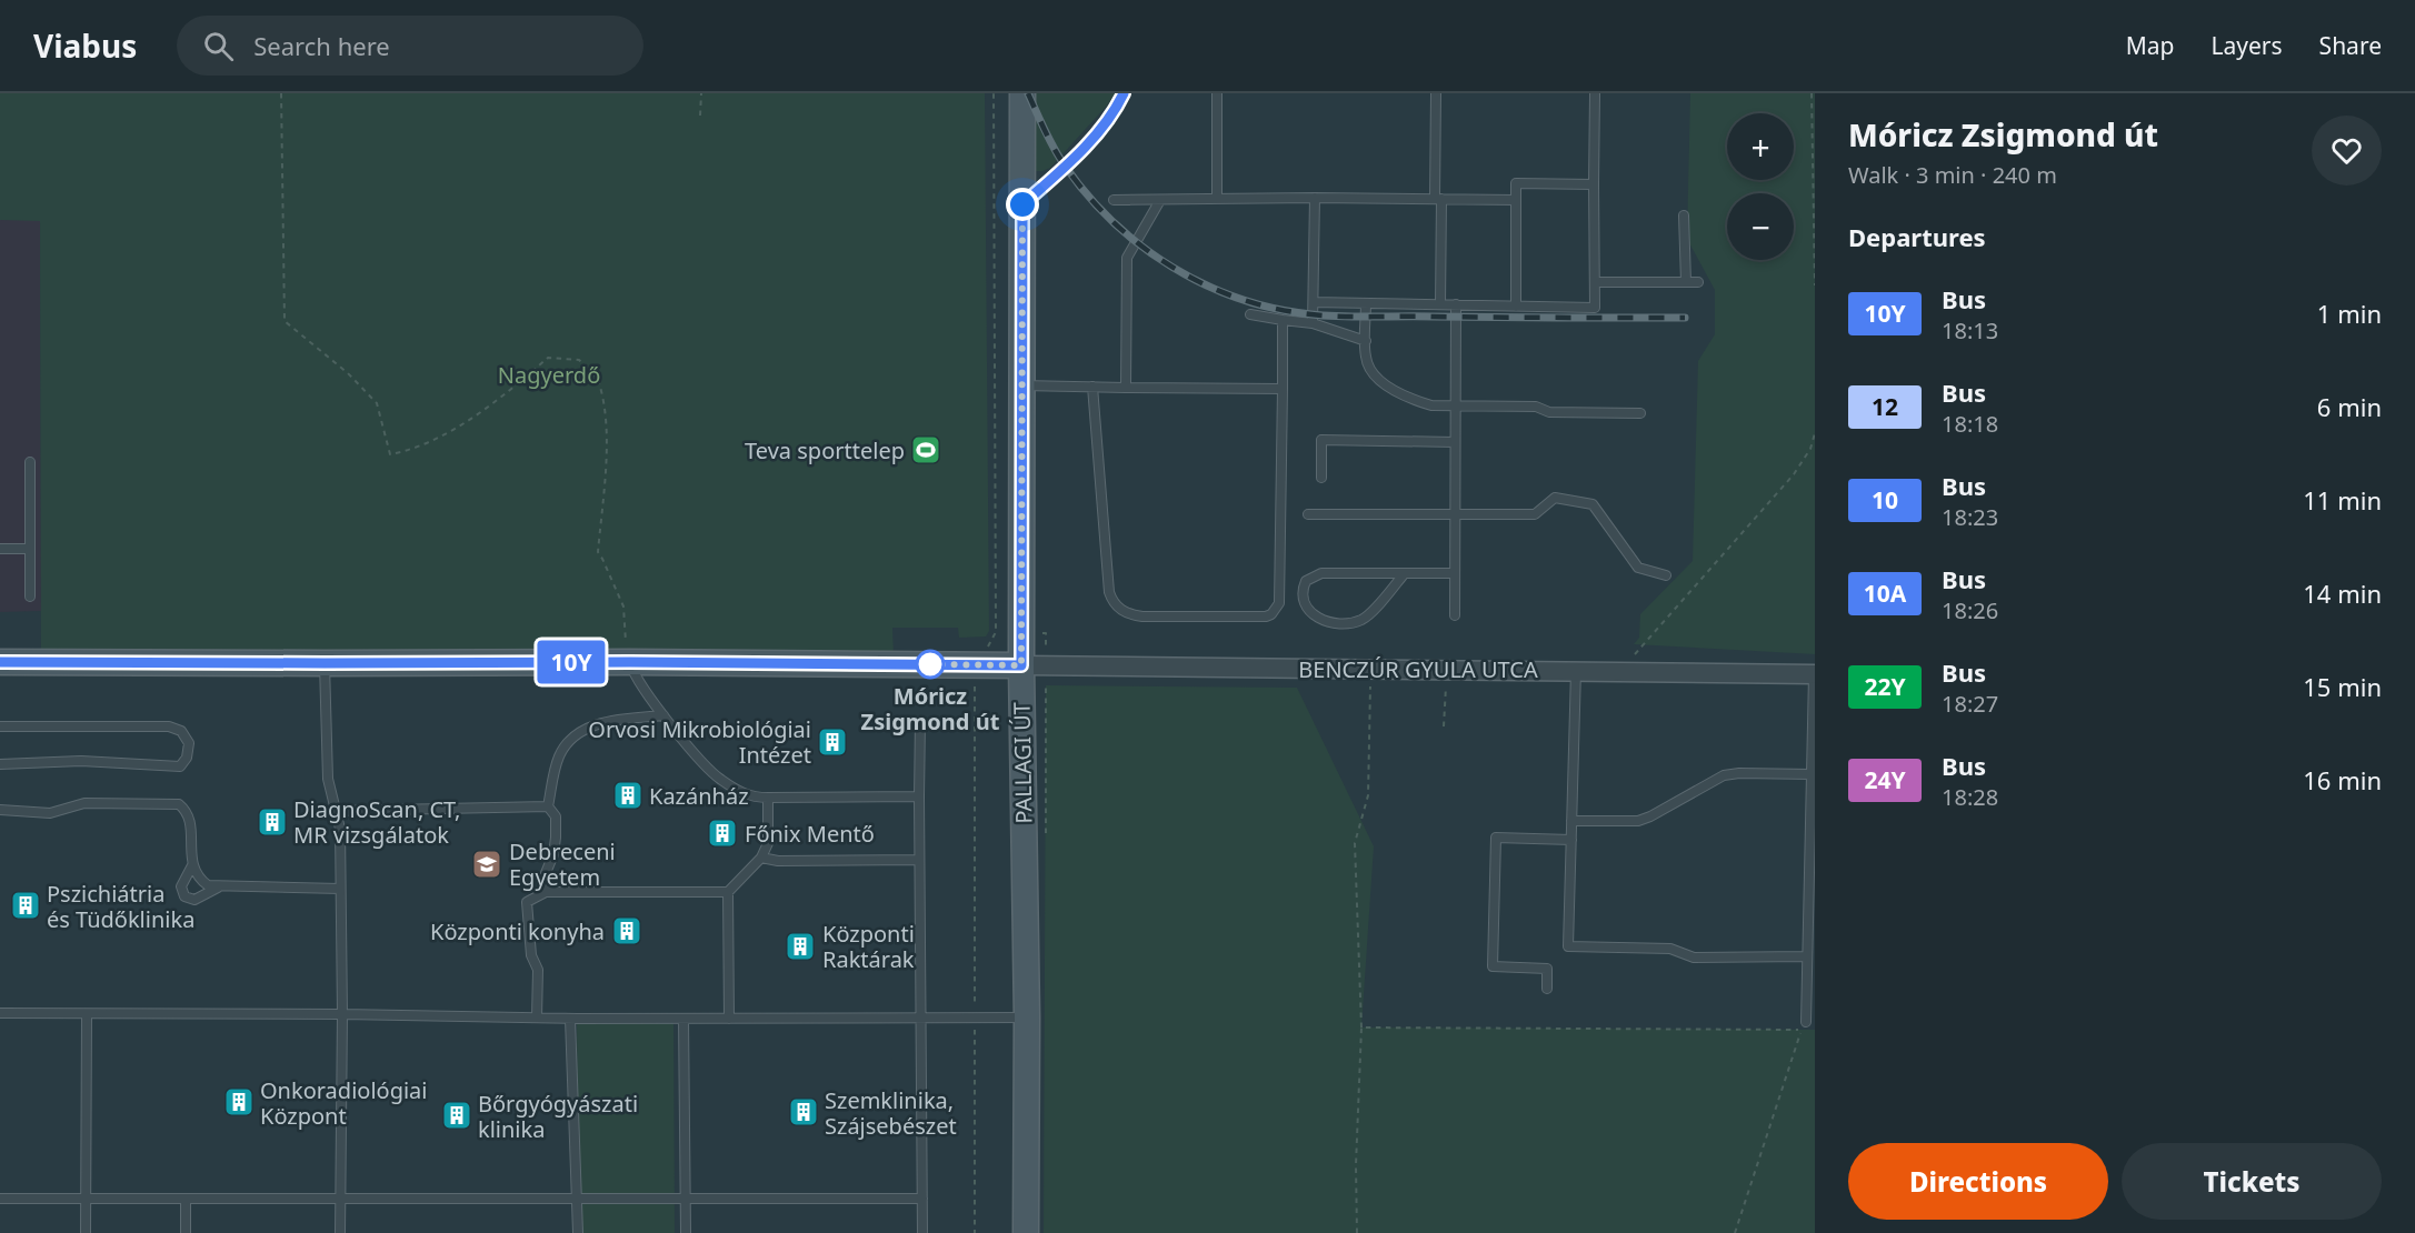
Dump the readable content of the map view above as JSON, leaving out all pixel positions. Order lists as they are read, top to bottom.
{
  "streets": {
    "street": ["BENCZÚR GYULA UTCA", "PALLAGI ÚT"]
  },
  "crossings": [
    ["BENCZÚR GYULA UTCA", "PALLAGI ÚT"]
  ],
  "parks": ["Nagyerdő"],
  "places": {
    "sports": ["Teva sporttelep"],
    "other": ["Móricz Zsigmond út"],
    "building": [
      "Orvosi Mikrobiológiai Intézet",
      "Kazánház",
      "DiagnoScan, CT, MR vizsgálatok",
      "Főnix Mentő",
      "Pszichiátria és Tüdőklinika",
      "Központi konyha",
      "Központi Raktárak",
      "Onkoradiológiai Központ",
      "Szemklinika, Szájsebészet",
      "Bőrgyógyászati klinika"
    ],
    "school or university": ["Debreceni Egyetem"]
  },
  "lines": ["bus line 10Y"],
  "page": {
    "header": "Viabus",
    "search": "Search here",
    "nav": ["Map", "Layers", "Share"],
    "on_map": "10Y",
    "heading": [
      ["Móricz Zsigmond út", "Walk · 3 min · 240 m"],
      "Departures"
    ],
    "map_buttons": ["+", "−"],
    "list": [
      {
        "mark": "10Y",
        "name": "Bus",
        "note": "18:13",
        "value": "1 min"
      },
      {
        "mark": "12",
        "name": "Bus",
        "note": "18:18",
        "value": "6 min"
      },
      {
        "mark": "10",
        "name": "Bus",
        "note": "18:23",
        "value": "11 min"
      },
      {
        "mark": "10A",
        "name": "Bus",
        "note": "18:26",
        "value": "14 min"
      },
      {
        "mark": "22Y",
        "name": "Bus",
        "note": "18:27",
        "value": "15 min"
      },
      {
        "mark": "24Y",
        "name": "Bus",
        "note": "18:28",
        "value": "16 min"
      }
    ],
    "buttons": ["Directions", "Tickets"]
  }
}
